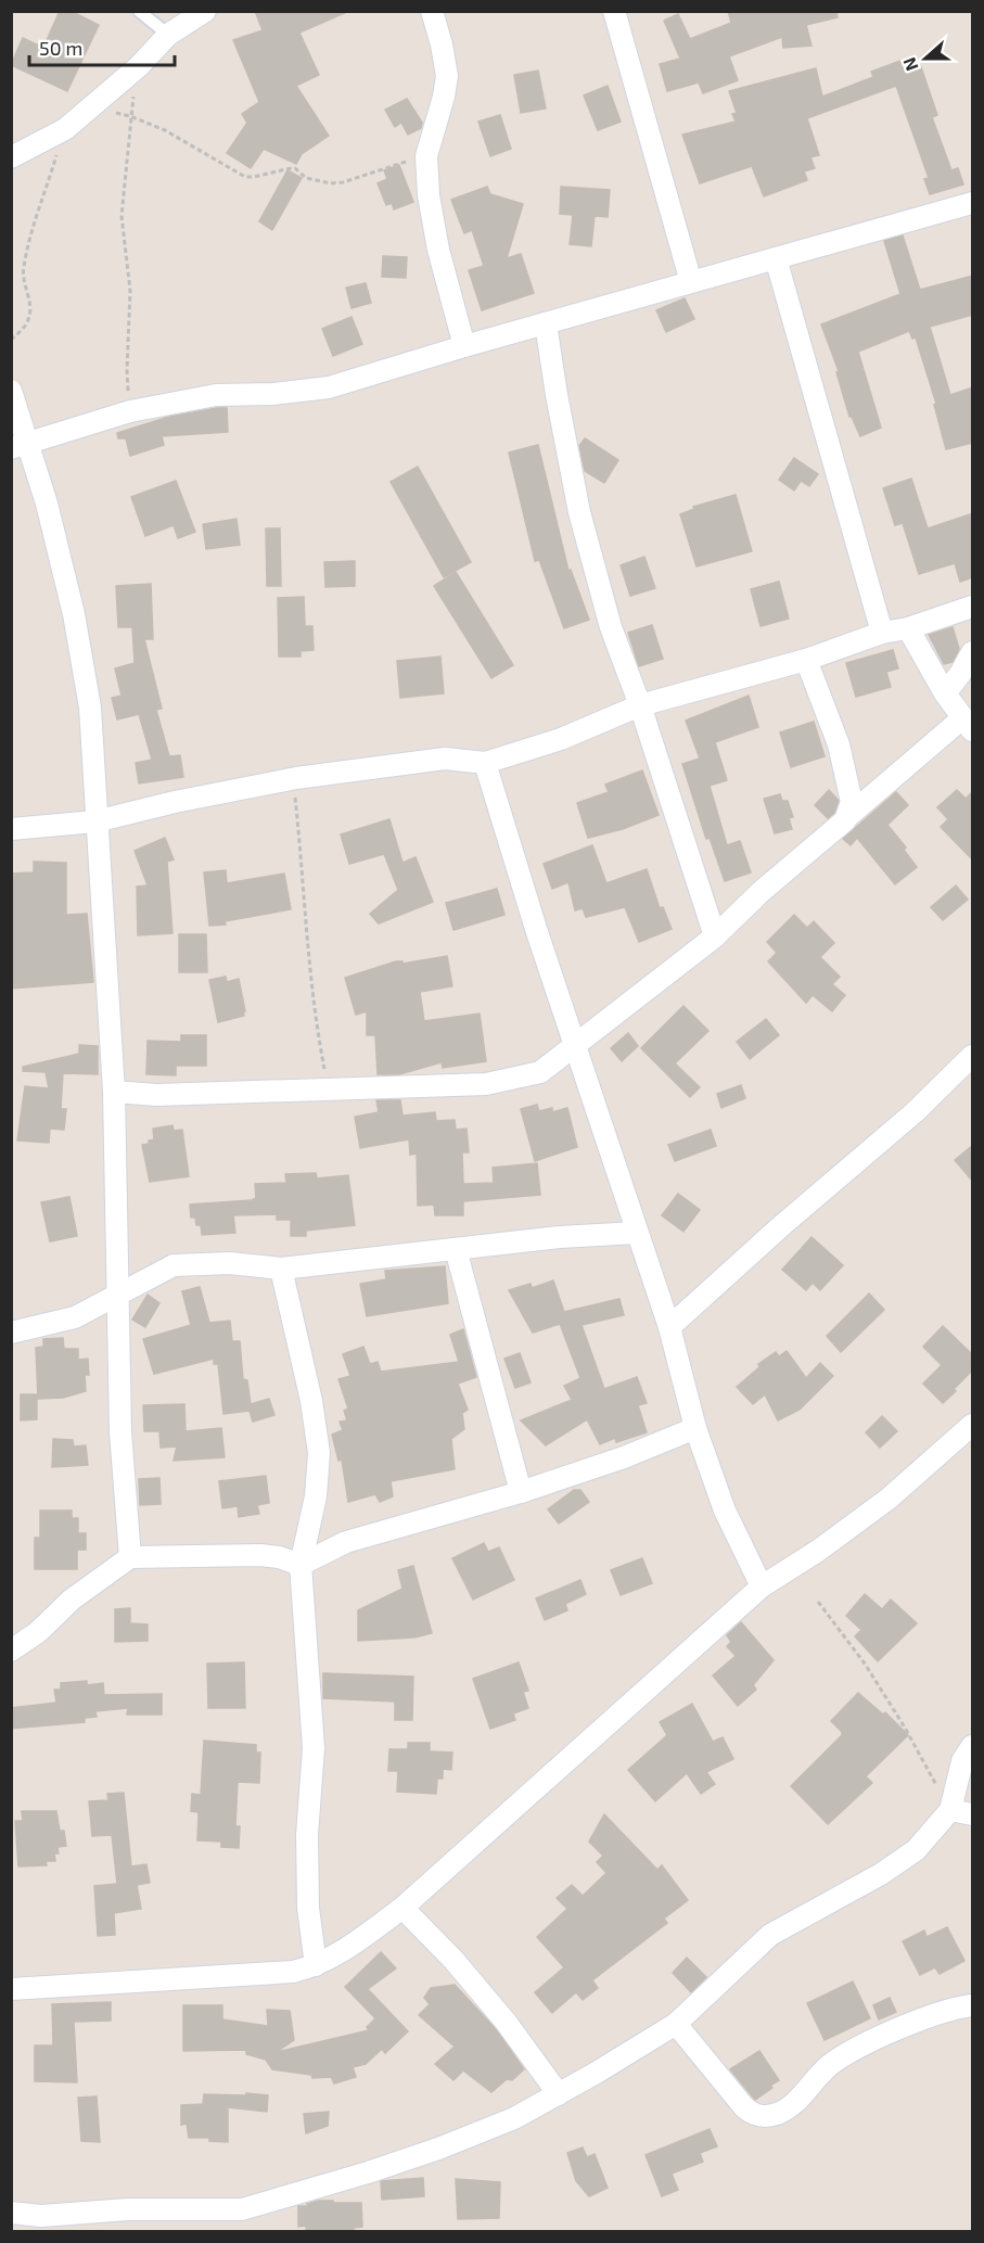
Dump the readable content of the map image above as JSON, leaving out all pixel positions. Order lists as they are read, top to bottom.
{
  "scale_bar": "50 m",
  "north": "left"
}
